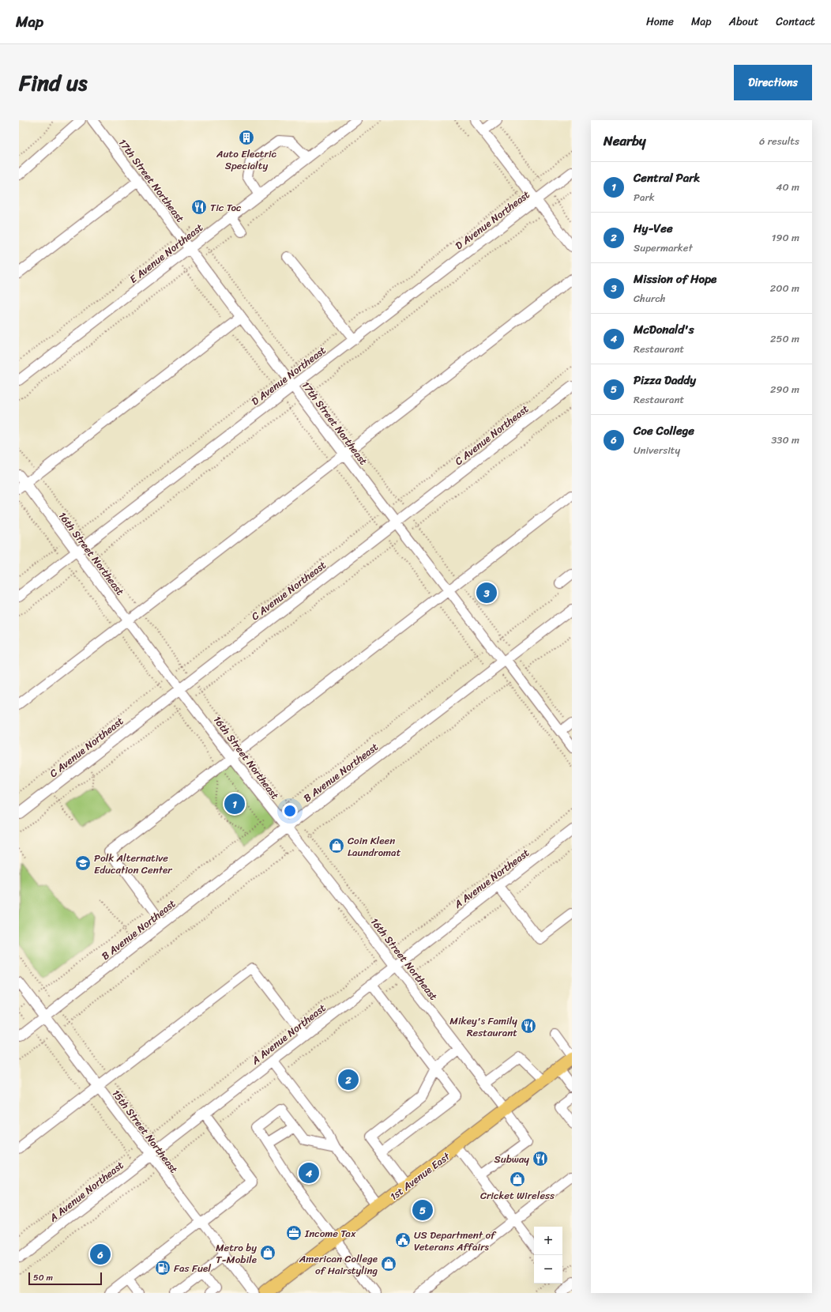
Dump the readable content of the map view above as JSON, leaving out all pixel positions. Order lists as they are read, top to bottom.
{
  "streets": {
    "main road": ["1st Avenue East"],
    "street": [
      "17th Street Northeast",
      "D Avenue Northeast",
      "E Avenue Northeast",
      "C Avenue Northeast",
      "16th Street Northeast",
      "B Avenue Northeast",
      "A Avenue Northeast",
      "15th Street Northeast"
    ]
  },
  "crossings": [
    ["17th Street Northeast", "D Avenue Northeast"],
    ["17th Street Northeast", "E Avenue Northeast"],
    ["17th Street Northeast", "C Avenue Northeast"],
    ["17th Street Northeast", "B Avenue Northeast"],
    ["D Avenue Northeast", "16th Street Northeast"],
    ["C Avenue Northeast", "16th Street Northeast"],
    ["16th Street Northeast", "B Avenue Northeast"],
    ["16th Street Northeast", "A Avenue Northeast"],
    ["16th Street Northeast", "1st Avenue East"],
    ["B Avenue Northeast", "15th Street Northeast"],
    ["A Avenue Northeast", "15th Street Northeast"]
  ],
  "places": {
    "building": ["Auto Electric Specialty"],
    "restaurant": ["Tic Toc", "Mikey's Family Restaurant", "Subway"],
    "shop": [
      "Coin Kleen Laundromat",
      "Cricket Wireless",
      "Metro by T-Mobile",
      "American College of Hairstyling"
    ],
    "school or university": ["Polk Alternative Education Center"],
    "office": ["Income Tax"],
    "public building": ["US Department of Veterans Affairs"],
    "fuel station": ["Fas Fuel"]
  },
  "scale_bar": "50 m",
  "page": {
    "header": "Map",
    "nav": [
      "Home",
      "Map",
      "About",
      "Contact"
    ],
    "title": "Find us",
    "buttons": "Directions",
    "heading": ["Nearby", "6 results"],
    "list": [
      {
        "mark": "1",
        "name": "Central Park",
        "note": "Park",
        "value": "40 m"
      },
      {
        "mark": "2",
        "name": "Hy-Vee",
        "note": "Supermarket",
        "value": "190 m"
      },
      {
        "mark": "3",
        "name": "Mission of Hope",
        "note": "Church",
        "value": "200 m"
      },
      {
        "mark": "4",
        "name": "McDonald's",
        "note": "Restaurant",
        "value": "250 m"
      },
      {
        "mark": "5",
        "name": "Pizza Daddy",
        "note": "Restaurant",
        "value": "290 m"
      },
      {
        "mark": "6",
        "name": "Coe College",
        "note": "University",
        "value": "330 m"
      }
    ],
    "pins": [
      "3",
      "1",
      "2",
      "4",
      "5",
      "6"
    ],
    "map_buttons": ["+", "−"],
    "scale": "50 m"
  }
}
